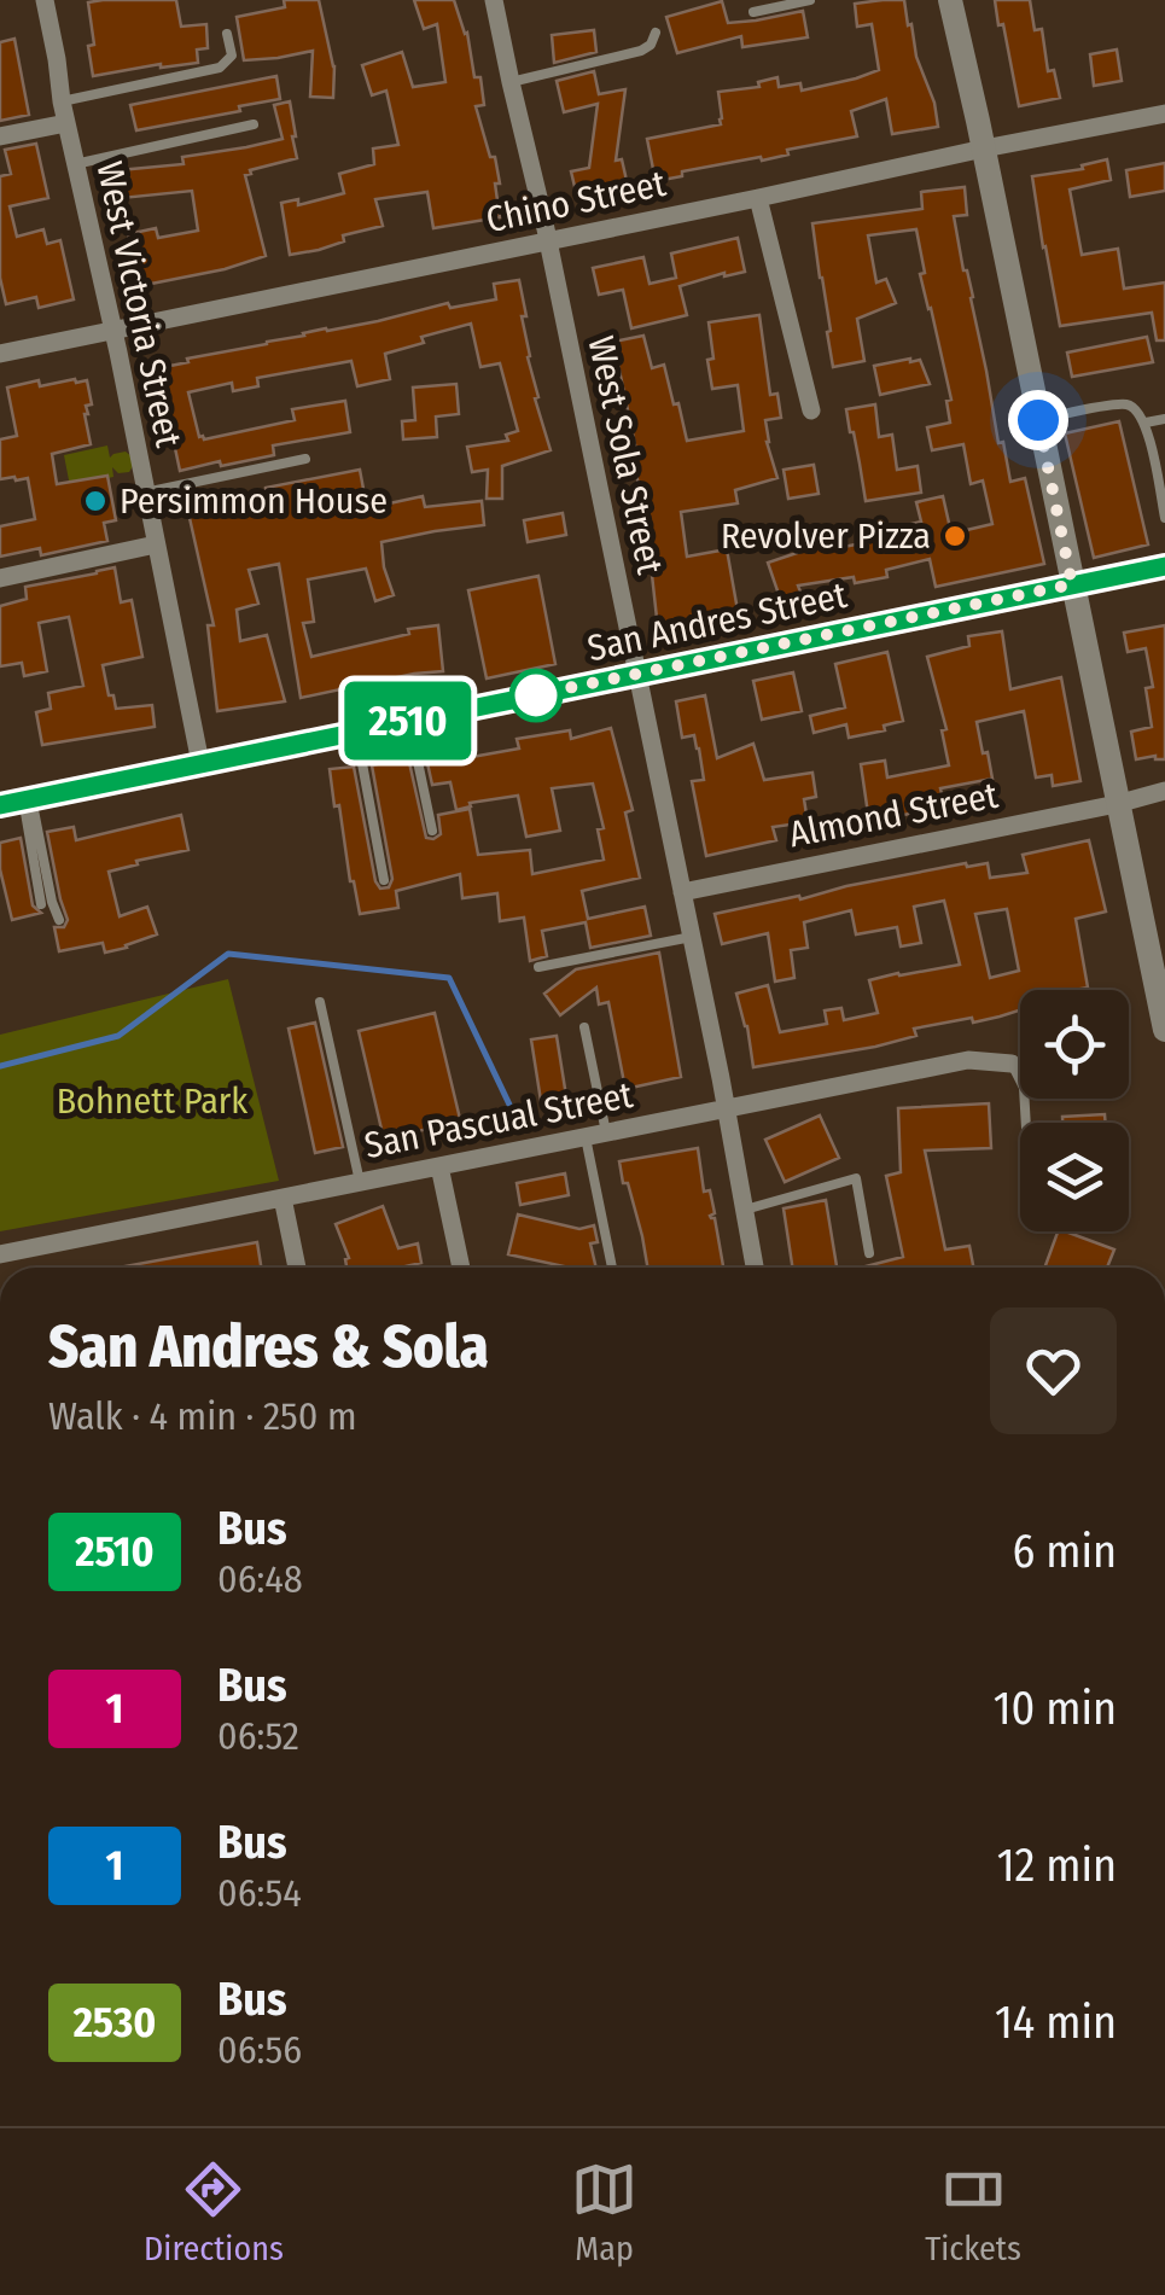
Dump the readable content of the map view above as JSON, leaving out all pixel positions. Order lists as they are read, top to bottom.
{
  "streets": {
    "street": [
      "Chino Street",
      "West Victoria Street",
      "West Sola Street",
      "San Andres Street",
      "Almond Street",
      "San Pascual Street"
    ]
  },
  "crossings": [
    ["Chino Street", "West Victoria Street"],
    ["Chino Street", "West Sola Street"],
    ["West Victoria Street", "San Andres Street"],
    ["West Sola Street", "San Andres Street"],
    ["West Sola Street", "Almond Street"],
    ["West Sola Street", "San Pascual Street"]
  ],
  "parks": ["Bohnett Park"],
  "places": ["Persimmon House", "Revolver Pizza"],
  "lines": ["bus line 2510"],
  "page": {
    "on_map": "2510",
    "heading": ["San Andres & Sola", "Walk · 4 min · 250 m"],
    "list": [
      {
        "mark": "2510",
        "name": "Bus",
        "note": "06:48",
        "value": "6 min"
      },
      {
        "mark": "1",
        "name": "Bus",
        "note": "06:52",
        "value": "10 min"
      },
      {
        "mark": "1",
        "name": "Bus",
        "note": "06:54",
        "value": "12 min"
      },
      {
        "mark": "2530",
        "name": "Bus",
        "note": "06:56",
        "value": "14 min"
      }
    ],
    "tabs": ["Directions", "Map", "Tickets"]
  }
}
